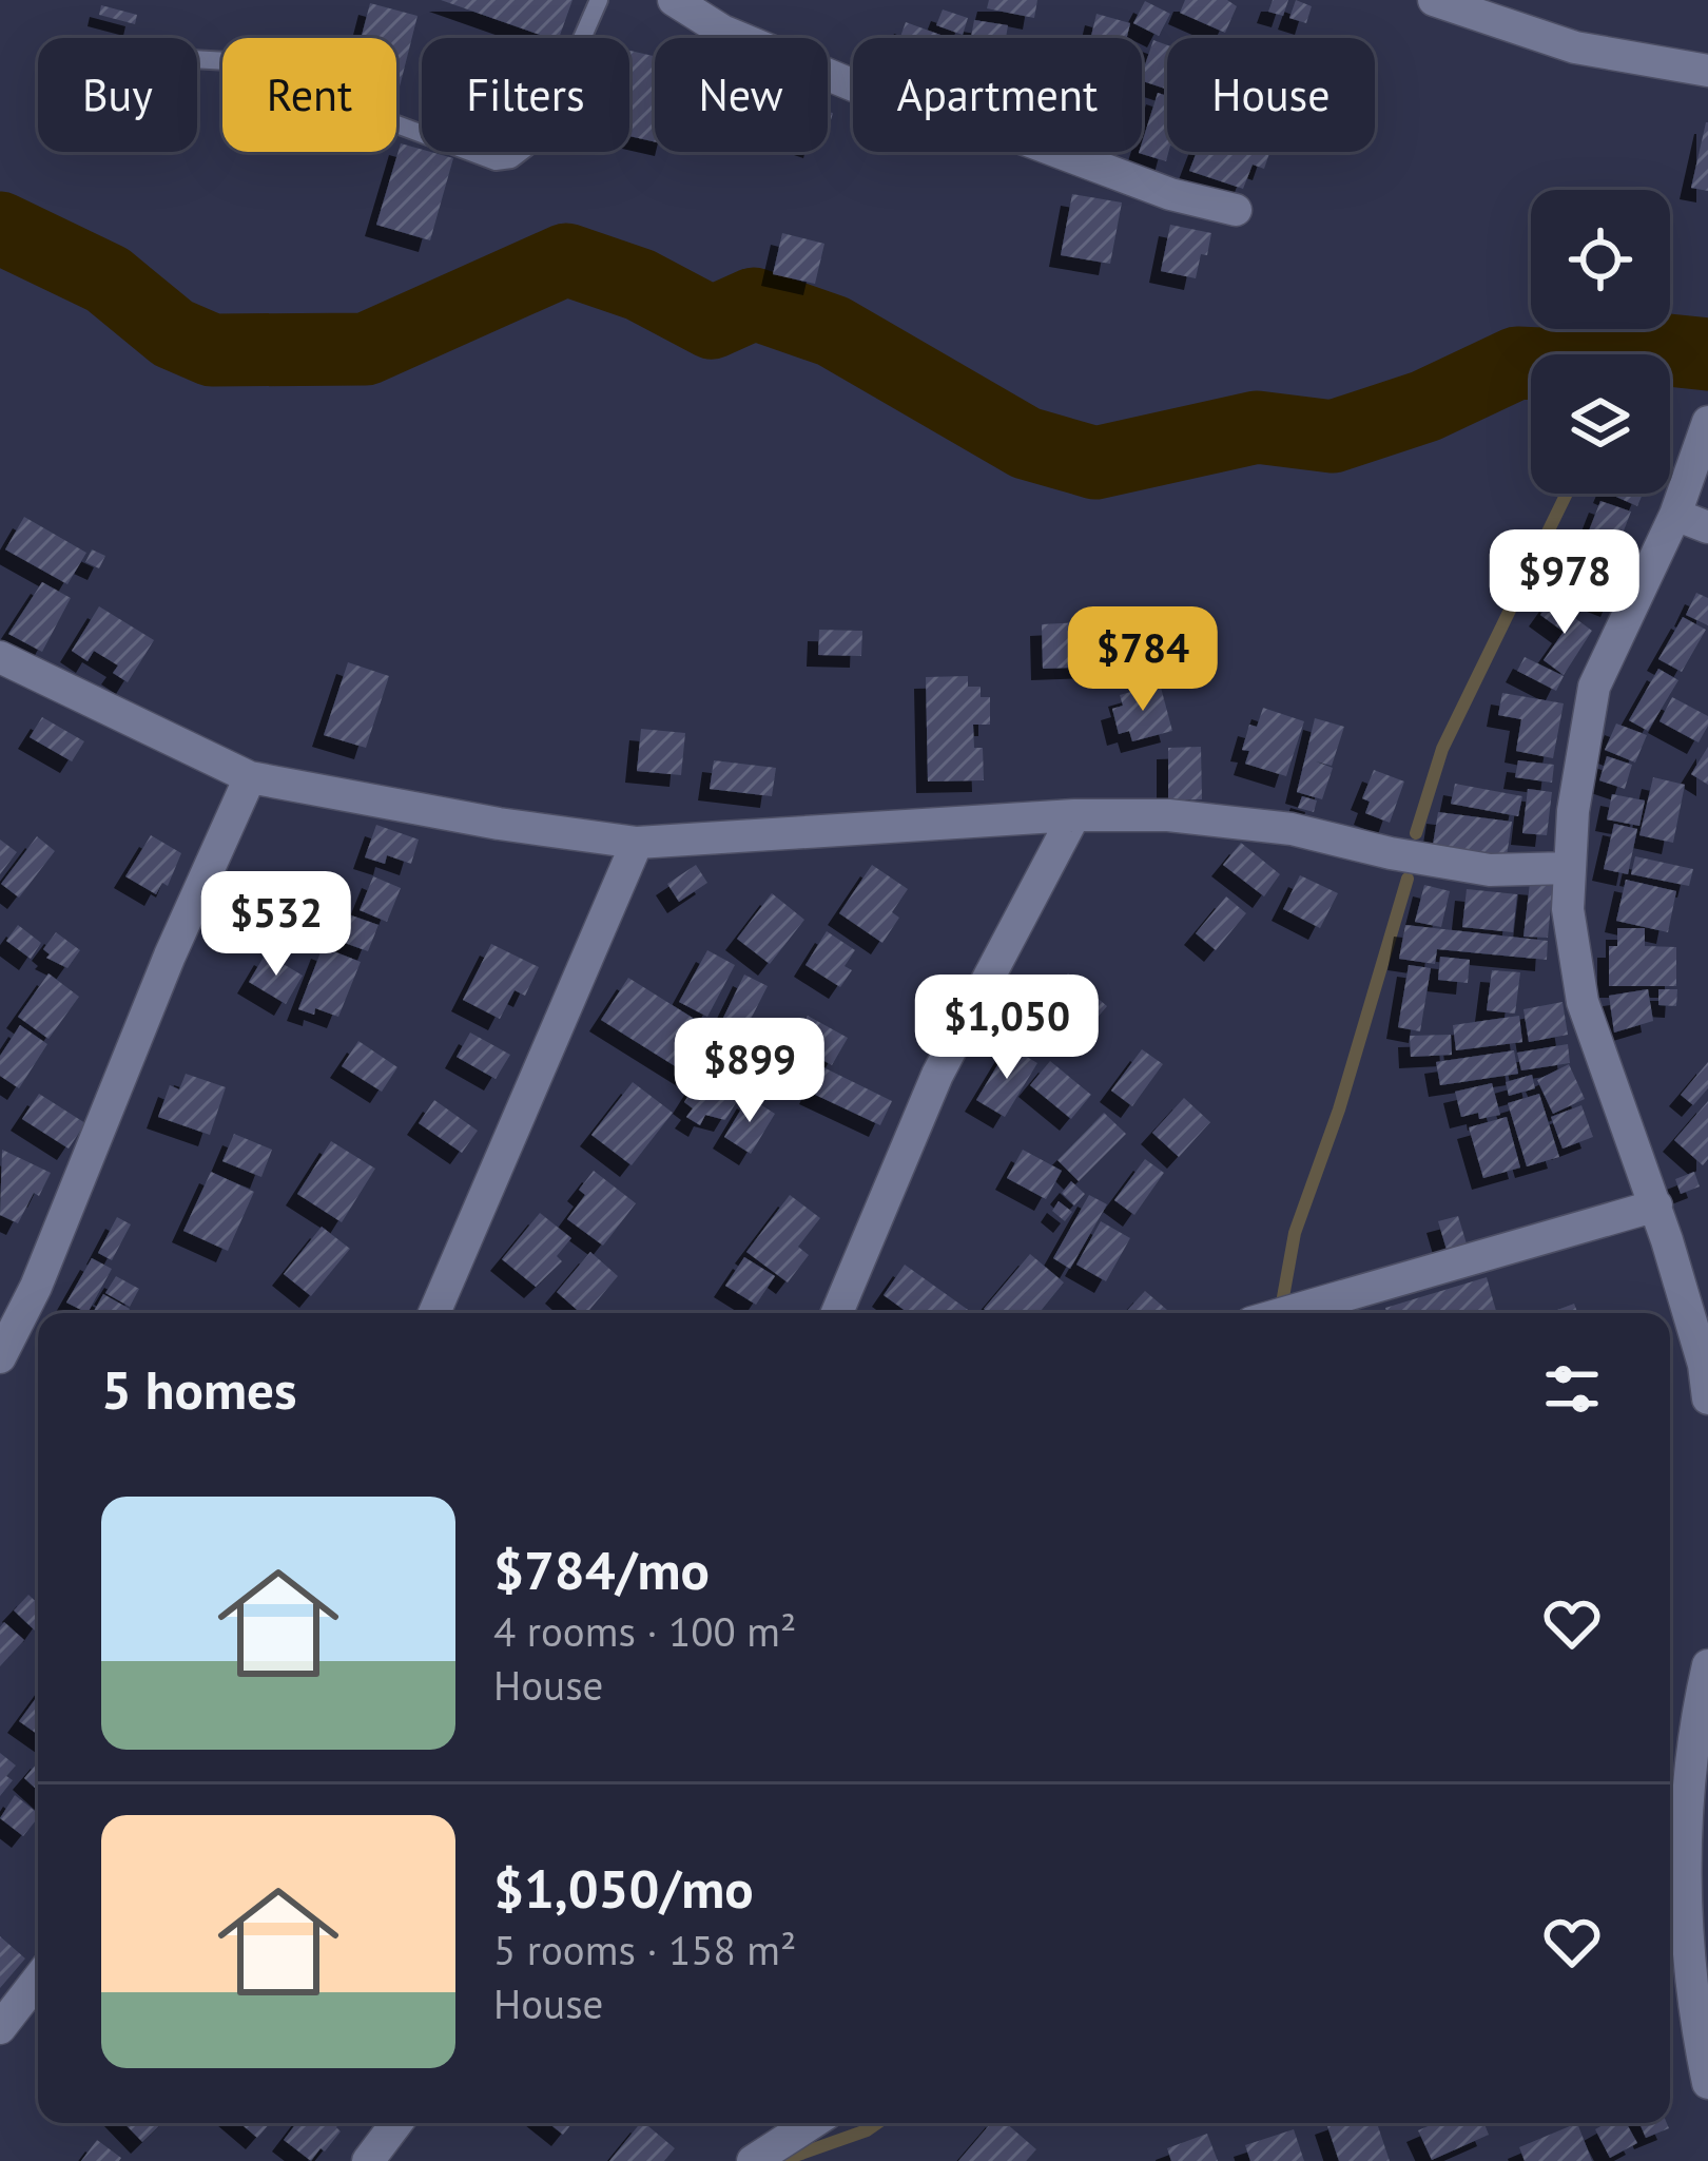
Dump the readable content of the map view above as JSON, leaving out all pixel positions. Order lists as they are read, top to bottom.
{
  "page": {
    "chip": [
      "Buy",
      "Rent",
      "Filters",
      "New",
      "Apartment",
      "House"
    ],
    "price": [
      "$978",
      "$784",
      "$532",
      "$1,050",
      "$899"
    ],
    "heading": "5 homes",
    "list": [
      {
        "name": "$784/mo",
        "note": "4 rooms · 100 m² · House"
      },
      {
        "name": "$1,050/mo",
        "note": "5 rooms · 158 m² · House"
      }
    ]
  }
}
